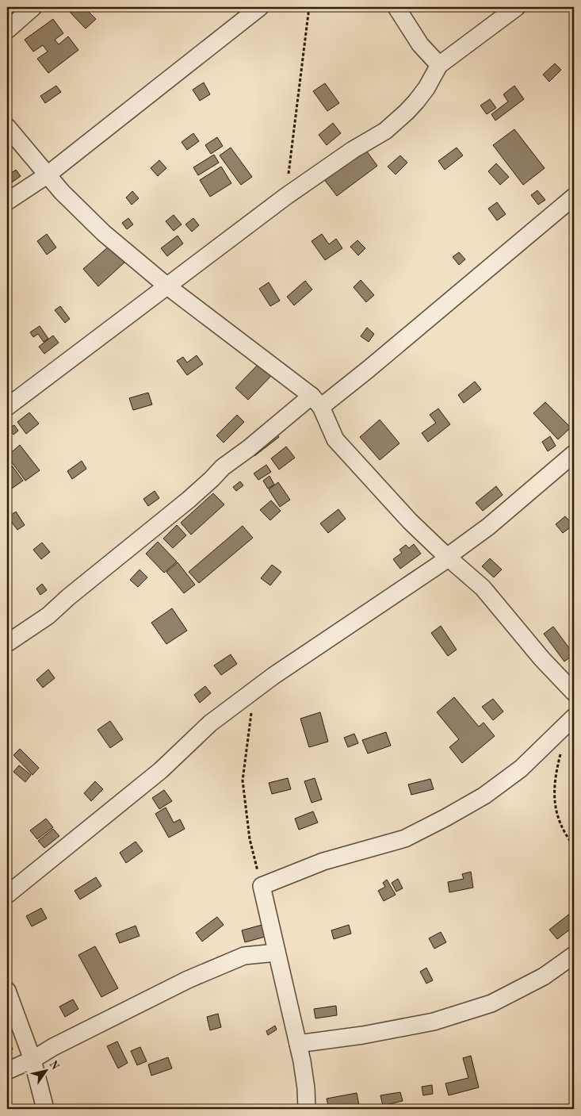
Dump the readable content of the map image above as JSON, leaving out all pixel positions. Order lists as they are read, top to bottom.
{
  "north": "top right"
}
